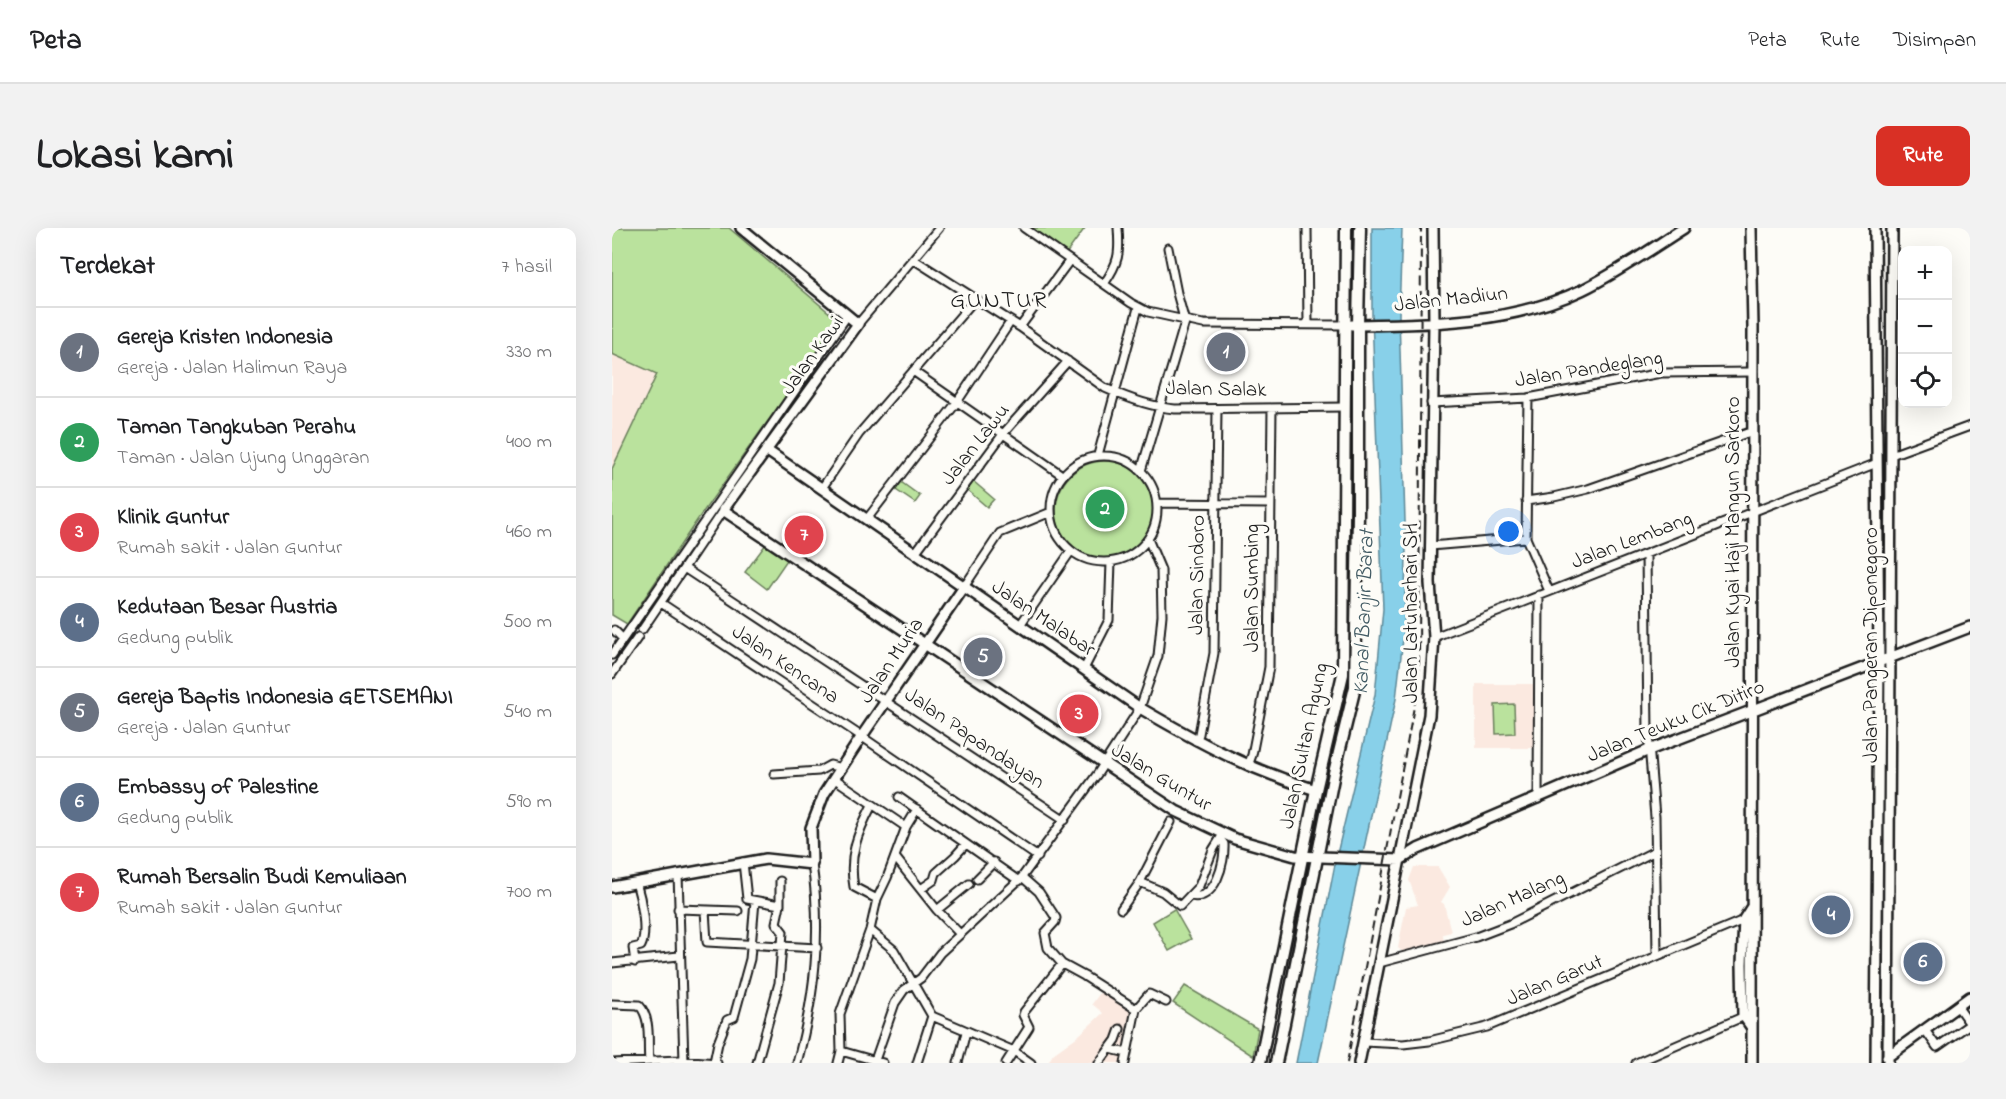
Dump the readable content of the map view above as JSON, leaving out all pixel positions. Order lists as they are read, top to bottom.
{
  "streets": {
    "main road": ["Jalan Sultan Agung"],
    "street": [
      "Jalan Madiun",
      "Jalan Kawi",
      "Jalan Pandeglang",
      "Jalan Salak",
      "Jalan Lawu",
      "Jalan Kyai Haji Mangun Sarkoro",
      "Jalan Lembang",
      "Jalan Sindoro",
      "Jalan Sumbing",
      "Jalan Latuharhari SH",
      "Jalan Malabar",
      "Jalan Pangeran Diponegoro",
      "Jalan Muria",
      "Jalan Kencana",
      "Jalan Teuku Cik Ditiro",
      "Jalan Papandayan",
      "Jalan Guntur",
      "Jalan Malang",
      "Jalan Garut"
    ]
  },
  "crossings": [
    ["Jalan Madiun", "Jalan Latuharhari SH"],
    ["Jalan Madiun", "Jalan Sultan Agung"],
    ["Jalan Kawi", "Jalan Salak"],
    ["Jalan Kawi", "Jalan Malabar"],
    ["Jalan Kawi", "Jalan Guntur"],
    ["Jalan Pandeglang", "Jalan Kyai Haji Mangun Sarkoro"],
    ["Jalan Pandeglang", "Jalan Latuharhari SH"],
    ["Jalan Salak", "Jalan Lawu"],
    ["Jalan Salak", "Jalan Sindoro"],
    ["Jalan Salak", "Jalan Sumbing"],
    ["Jalan Salak", "Jalan Sultan Agung"],
    ["Jalan Lawu", "Jalan Malabar"],
    ["Jalan Kyai Haji Mangun Sarkoro", "Jalan Lembang"],
    ["Jalan Kyai Haji Mangun Sarkoro", "Jalan Teuku Cik Ditiro"],
    ["Jalan Kyai Haji Mangun Sarkoro", "Jalan Garut"],
    ["Jalan Lembang", "Jalan Latuharhari SH"],
    ["Jalan Lembang", "Jalan Pangeran Diponegoro"],
    ["Jalan Sindoro", "Jalan Malabar"],
    ["Jalan Sumbing", "Jalan Malabar"],
    ["Jalan Latuharhari SH", "Jalan Teuku Cik Ditiro"],
    ["Jalan Latuharhari SH", "Jalan Guntur"],
    ["Jalan Latuharhari SH", "Jalan Malang"],
    ["Jalan Latuharhari SH", "Jalan Garut"],
    ["Jalan Malabar", "Jalan Muria"],
    ["Jalan Malabar", "Jalan Sultan Agung"],
    ["Jalan Pangeran Diponegoro", "Jalan Teuku Cik Ditiro"],
    ["Jalan Muria", "Jalan Kencana"],
    ["Jalan Muria", "Jalan Papandayan"],
    ["Jalan Muria", "Jalan Guntur"],
    ["Jalan Teuku Cik Ditiro", "Jalan Guntur"],
    ["Jalan Sultan Agung", "Jalan Guntur"]
  ],
  "districts": ["GUNTUR"],
  "water": ["Kanal Banjir Barat"],
  "page": {
    "header": "Peta",
    "nav": ["Peta", "Rute", "Disimpan"],
    "title": "Lokasi kami",
    "buttons": "Rute",
    "heading": ["Terdekat", "7 hasil"],
    "map_buttons": ["+", "−"],
    "list": [
      {
        "mark": "1",
        "name": "Gereja Kristen Indonesia",
        "note": "Gereja · Jalan Halimun Raya",
        "value": "330 m"
      },
      {
        "mark": "2",
        "name": "Taman Tangkuban Perahu",
        "note": "Taman · Jalan Ujung Unggaran",
        "value": "400 m"
      },
      {
        "mark": "3",
        "name": "Klinik Guntur",
        "note": "Rumah sakit · Jalan Guntur",
        "value": "460 m"
      },
      {
        "mark": "4",
        "name": "Kedutaan Besar Austria",
        "note": "Gedung publik",
        "value": "500 m"
      },
      {
        "mark": "5",
        "name": "Gereja Baptis Indonesia GETSEMANI",
        "note": "Gereja · Jalan Guntur",
        "value": "540 m"
      },
      {
        "mark": "6",
        "name": "Embassy of Palestine",
        "note": "Gedung publik",
        "value": "590 m"
      },
      {
        "mark": "7",
        "name": "Rumah Bersalin Budi Kemuliaan",
        "note": "Rumah sakit · Jalan Guntur",
        "value": "700 m"
      }
    ],
    "pins": [
      "1",
      "2",
      "7",
      "5",
      "3",
      "4",
      "6"
    ]
  }
}
